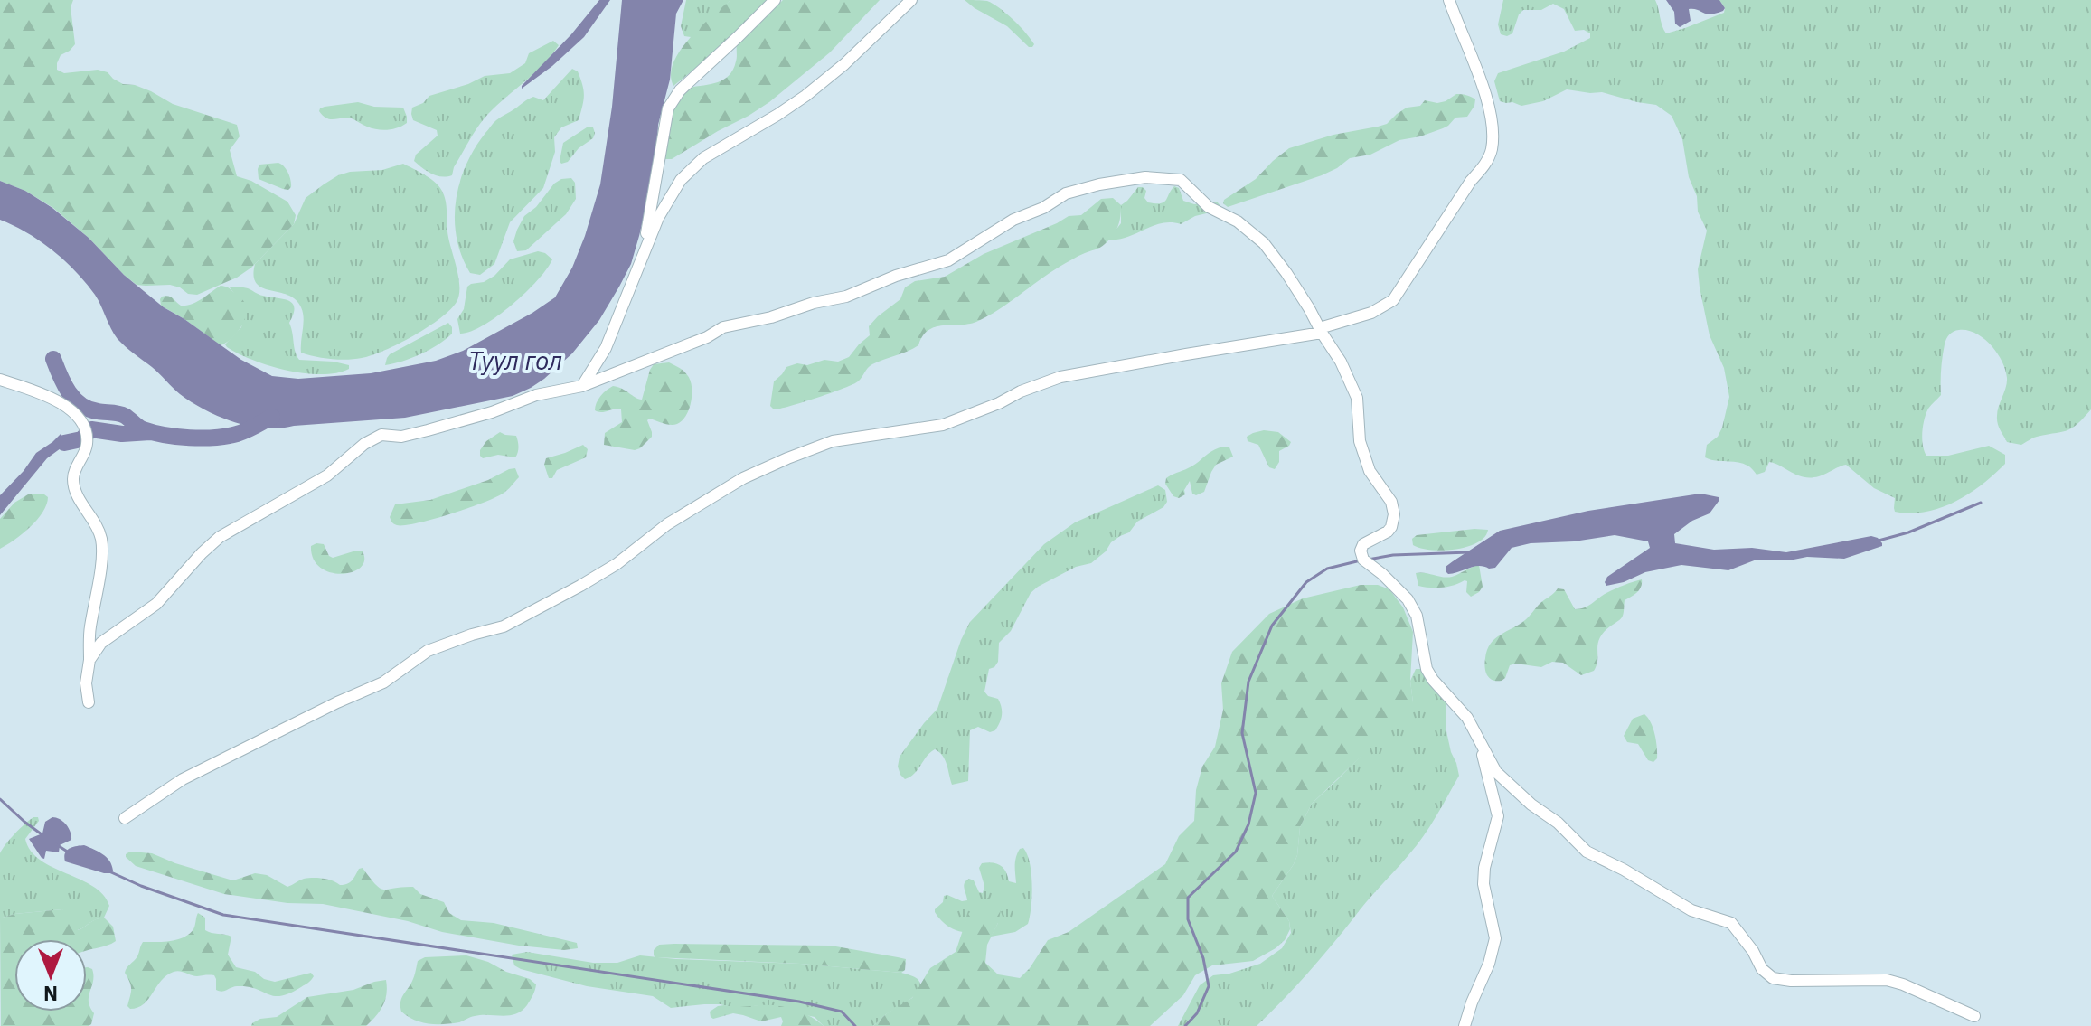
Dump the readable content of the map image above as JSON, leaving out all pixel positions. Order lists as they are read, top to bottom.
{
  "water": ["Туул гол"],
  "north": "bottom"
}
